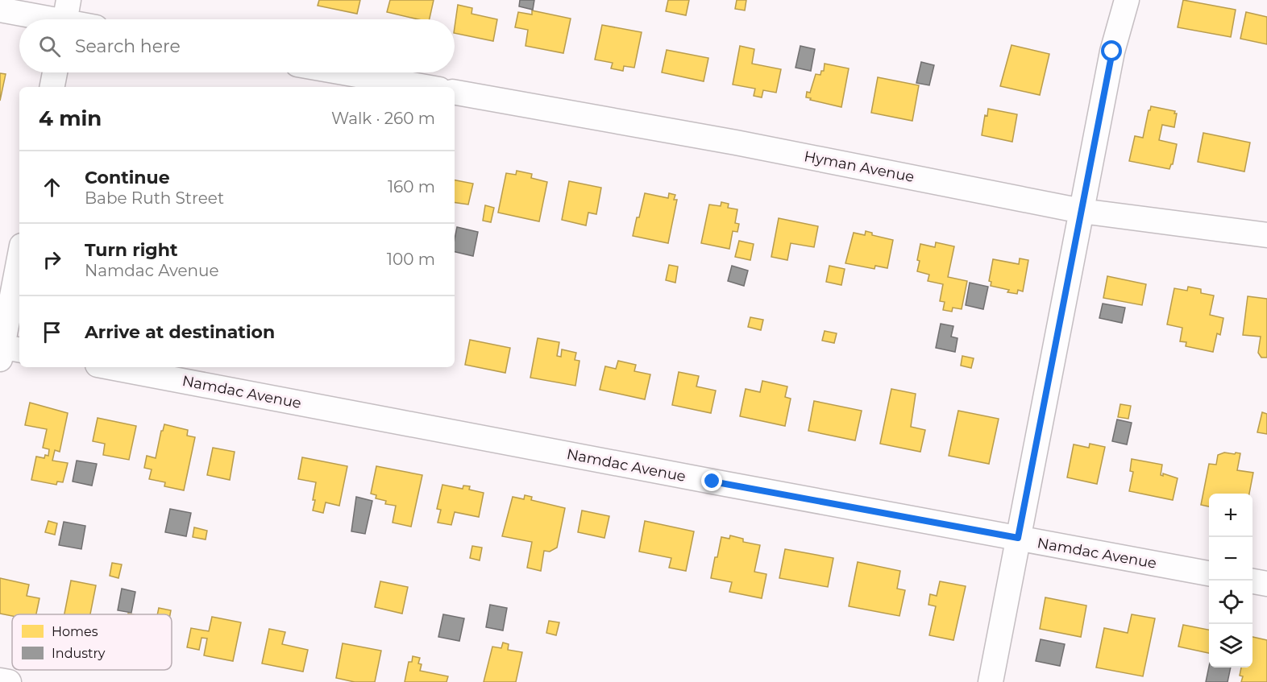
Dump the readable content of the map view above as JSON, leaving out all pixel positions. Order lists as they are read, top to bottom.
{
  "streets": {
    "street": ["Hyman Avenue", "Namdac Avenue"]
  },
  "legend": ["Homes", "Industry"],
  "page": {
    "search": "Search here",
    "heading": ["4 min", "Walk · 260 m"],
    "list": [
      ["Continue", "Babe Ruth Street", "160 m"],
      ["Turn right", "Namdac Avenue", "100 m"],
      "Arrive at destination"
    ],
    "map_buttons": ["+", "−"]
  }
}
